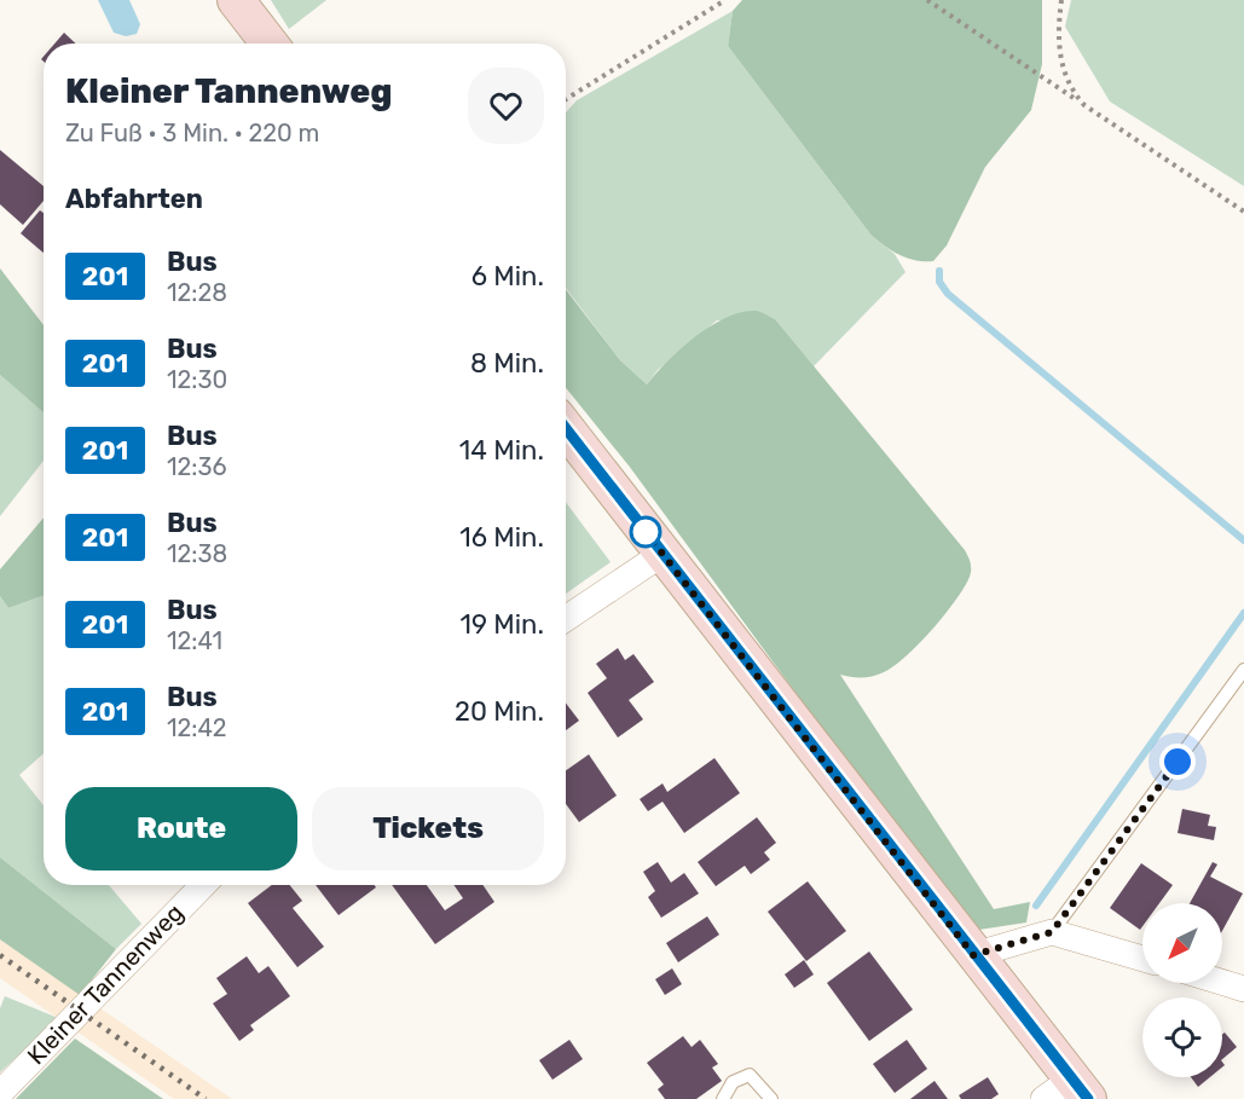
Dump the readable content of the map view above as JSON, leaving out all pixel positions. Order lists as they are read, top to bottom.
{
  "streets": {
    "street": ["Kleiner Tannenweg"]
  },
  "lines": ["bus line 201"],
  "north": "bottom left",
  "page": {
    "heading": [
      ["Kleiner Tannenweg", "Zu Fuß · 3 Min. · 220 m"],
      "Abfahrten"
    ],
    "list": [
      {
        "mark": "201",
        "name": "Bus",
        "note": "12:28",
        "value": "6 Min."
      },
      {
        "mark": "201",
        "name": "Bus",
        "note": "12:30",
        "value": "8 Min."
      },
      {
        "mark": "201",
        "name": "Bus",
        "note": "12:36",
        "value": "14 Min."
      },
      {
        "mark": "201",
        "name": "Bus",
        "note": "12:38",
        "value": "16 Min."
      },
      {
        "mark": "201",
        "name": "Bus",
        "note": "12:41",
        "value": "19 Min."
      },
      {
        "mark": "201",
        "name": "Bus",
        "note": "12:42",
        "value": "20 Min."
      }
    ],
    "buttons": ["Route", "Tickets"]
  }
}
